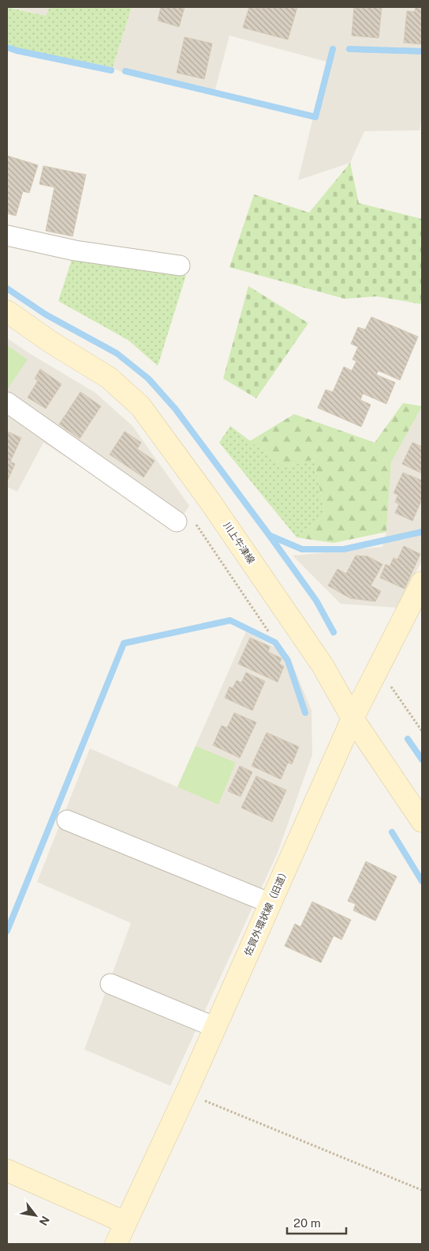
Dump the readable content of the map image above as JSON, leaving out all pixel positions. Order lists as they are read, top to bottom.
{
  "streets": {
    "street": ["川上牛津線", "佐賀外環状線（旧道）"]
  },
  "crossings": [
    ["川上牛津線", "佐賀外環状線（旧道）"]
  ],
  "scale_bar": "20 m",
  "north": "bottom right"
}
